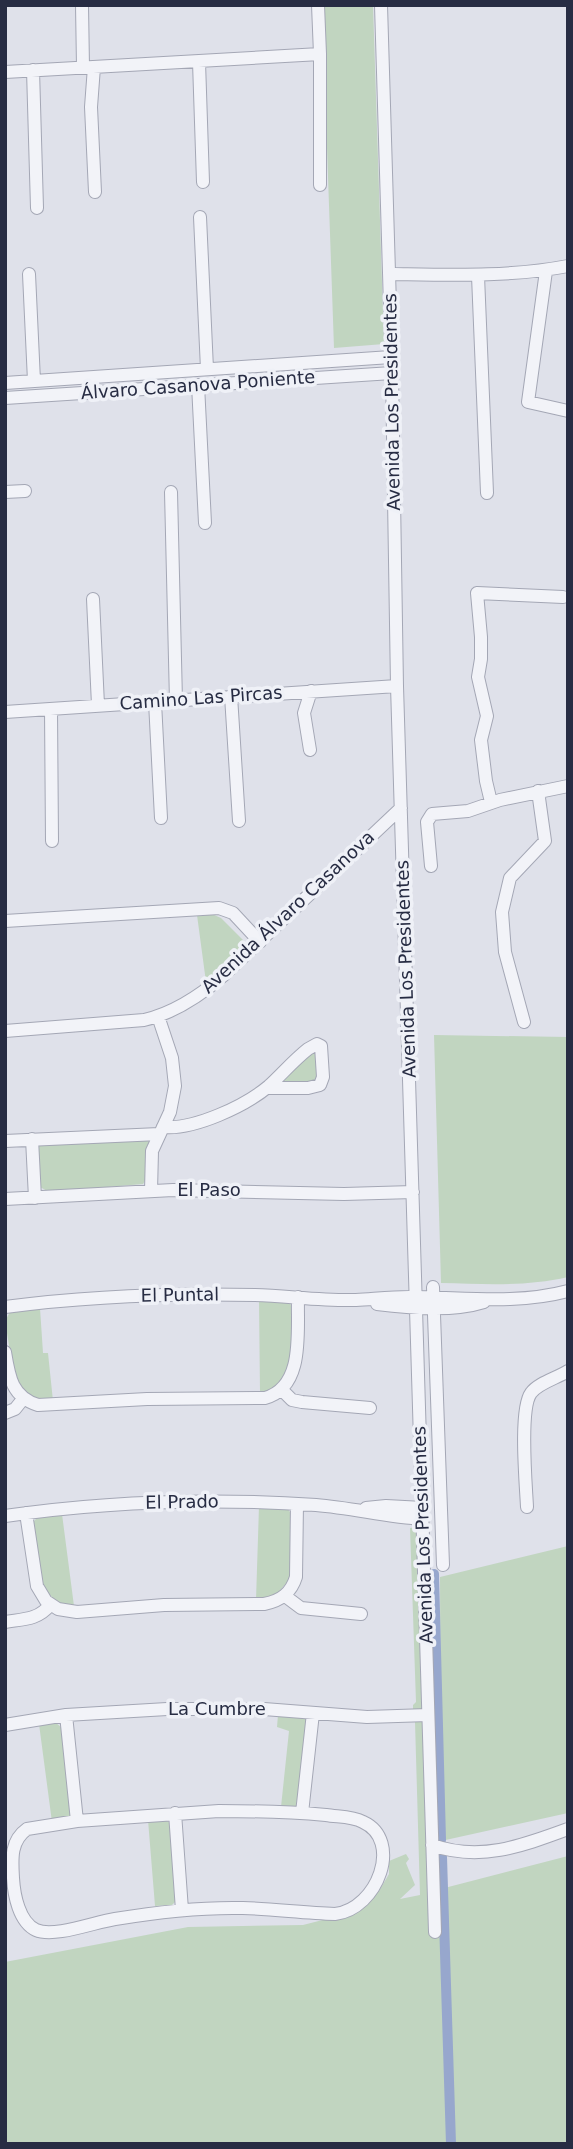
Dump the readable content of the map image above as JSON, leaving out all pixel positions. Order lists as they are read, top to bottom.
{
  "streets": {
    "street": [
      "Álvaro Casanova Poniente",
      "Avenida Los Presidentes",
      "Camino Las Pircas",
      "Avenida Álvaro Casanova",
      "El Paso",
      "El Puntal",
      "El Prado",
      "La Cumbre"
    ]
  },
  "crossings": [
    ["Álvaro Casanova Poniente", "Avenida Los Presidentes"],
    ["Avenida Los Presidentes", "Camino Las Pircas"],
    ["Avenida Los Presidentes", "Avenida Álvaro Casanova"],
    ["Avenida Los Presidentes", "El Paso"],
    ["Avenida Los Presidentes", "El Puntal"],
    ["Avenida Los Presidentes", "El Prado"],
    ["Avenida Los Presidentes", "La Cumbre"]
  ]
}
